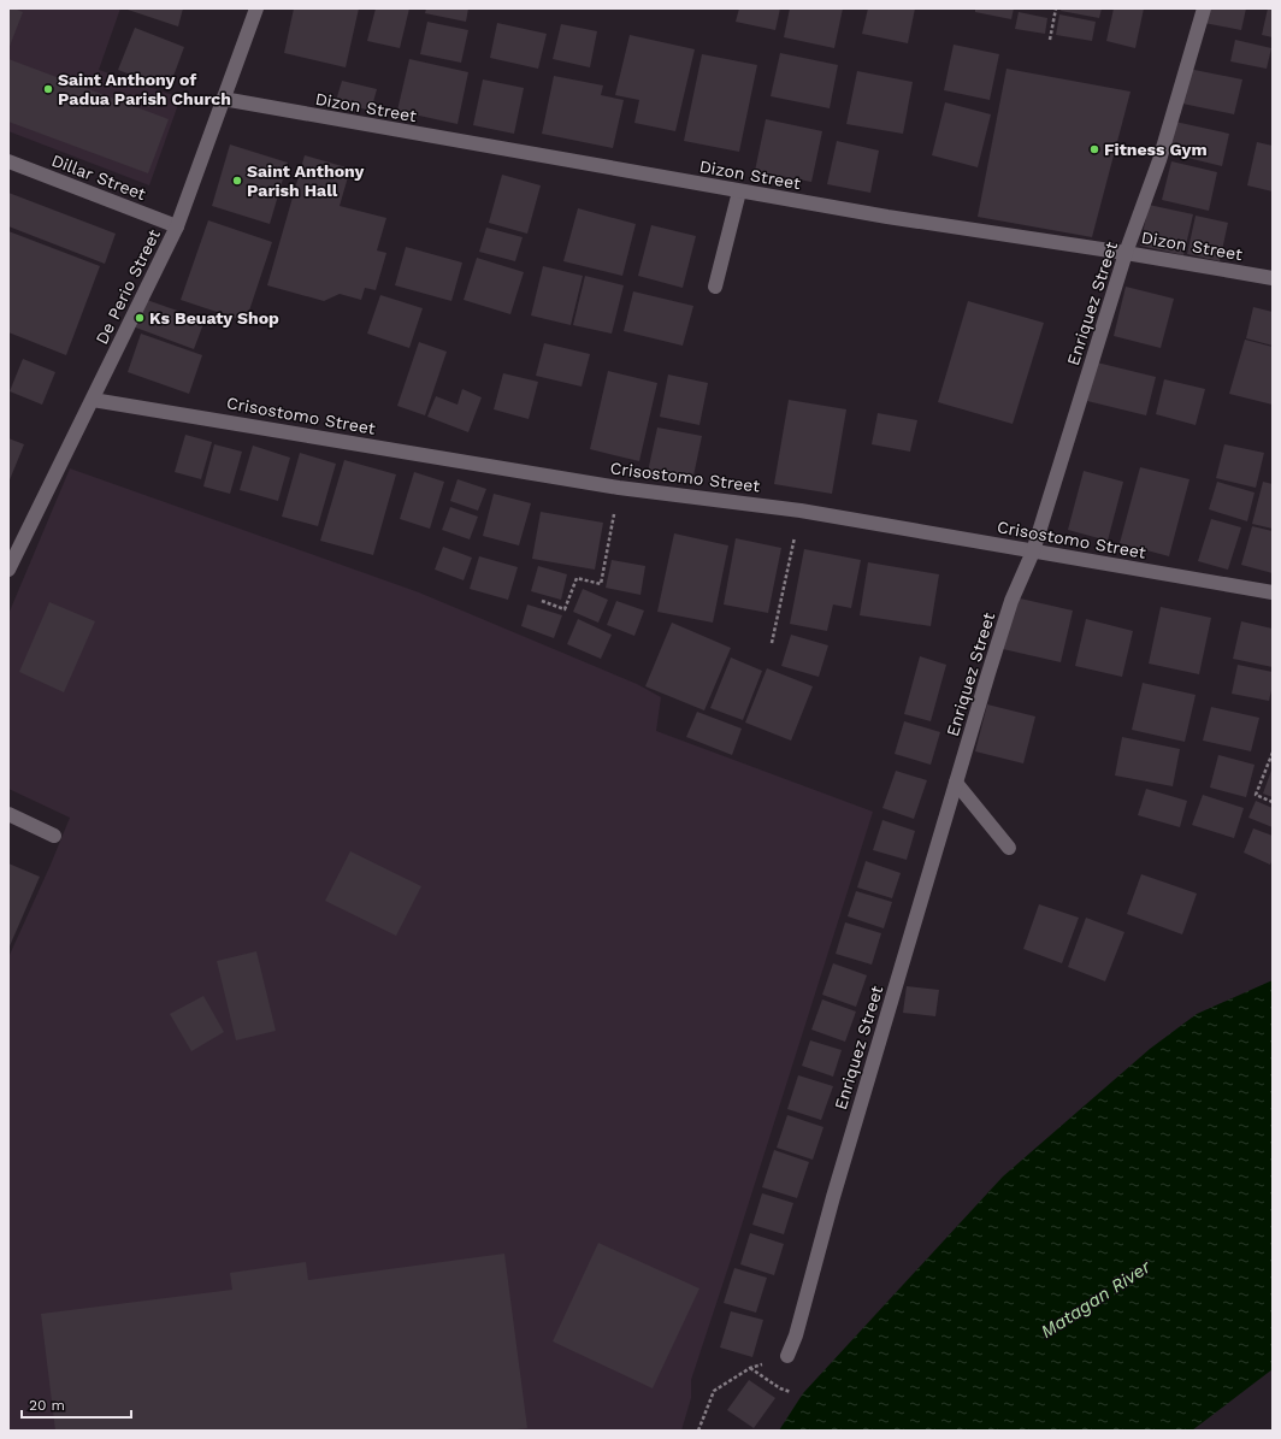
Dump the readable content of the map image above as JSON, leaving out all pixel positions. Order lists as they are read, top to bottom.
{
  "streets": {
    "street": [
      "Dizon Street",
      "Dillar Street",
      "De Perio Street",
      "Enriquez Street",
      "Crisostomo Street"
    ]
  },
  "crossings": [
    ["Dizon Street", "De Perio Street"],
    ["Dizon Street", "Enriquez Street"],
    ["Dillar Street", "De Perio Street"],
    ["De Perio Street", "Crisostomo Street"],
    ["Enriquez Street", "Crisostomo Street"]
  ],
  "water": ["Matagan River"],
  "places": [
    "Saint Anthony of Padua Parish Church",
    "Fitness Gym",
    "Saint Anthony Parish Hall",
    "Ks Beuaty Shop"
  ],
  "scale_bar": "20 m"
}
